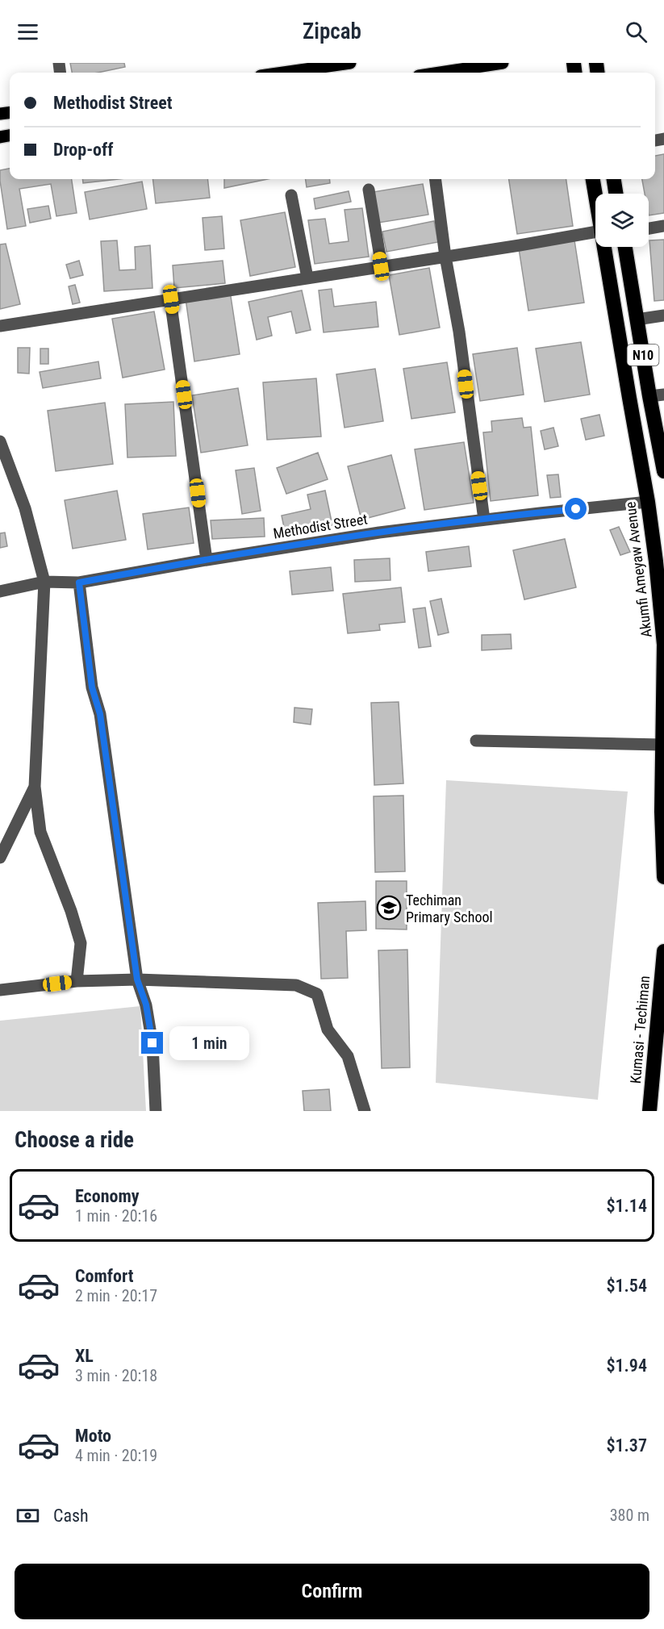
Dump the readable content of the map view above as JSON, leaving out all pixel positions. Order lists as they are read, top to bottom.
{
  "streets": {
    "highway": ["N10", "Akumfi Ameyaw Avenue", "Kumasi - Techiman"],
    "street": ["Methodist Street"]
  },
  "crossings": [
    ["Methodist Street", "Akumfi Ameyaw Avenue"]
  ],
  "places": {
    "school or university": ["Techiman Primary School"]
  },
  "page": {
    "header": "Zipcab",
    "banner": ["Methodist Street", "Drop-off"],
    "bubble": "1 min",
    "heading": "Choose a ride",
    "list": [
      {
        "name": "Economy",
        "note": "1 min · 20:16",
        "value": "$1.14"
      },
      {
        "name": "Comfort",
        "note": "2 min · 20:17",
        "value": "$1.54"
      },
      {
        "name": "XL",
        "note": "3 min · 20:18",
        "value": "$1.94"
      },
      {
        "name": "Moto",
        "note": "4 min · 20:19",
        "value": "$1.37"
      }
    ],
    "pay": ["Cash", "380 m"],
    "buttons": "Confirm"
  }
}
